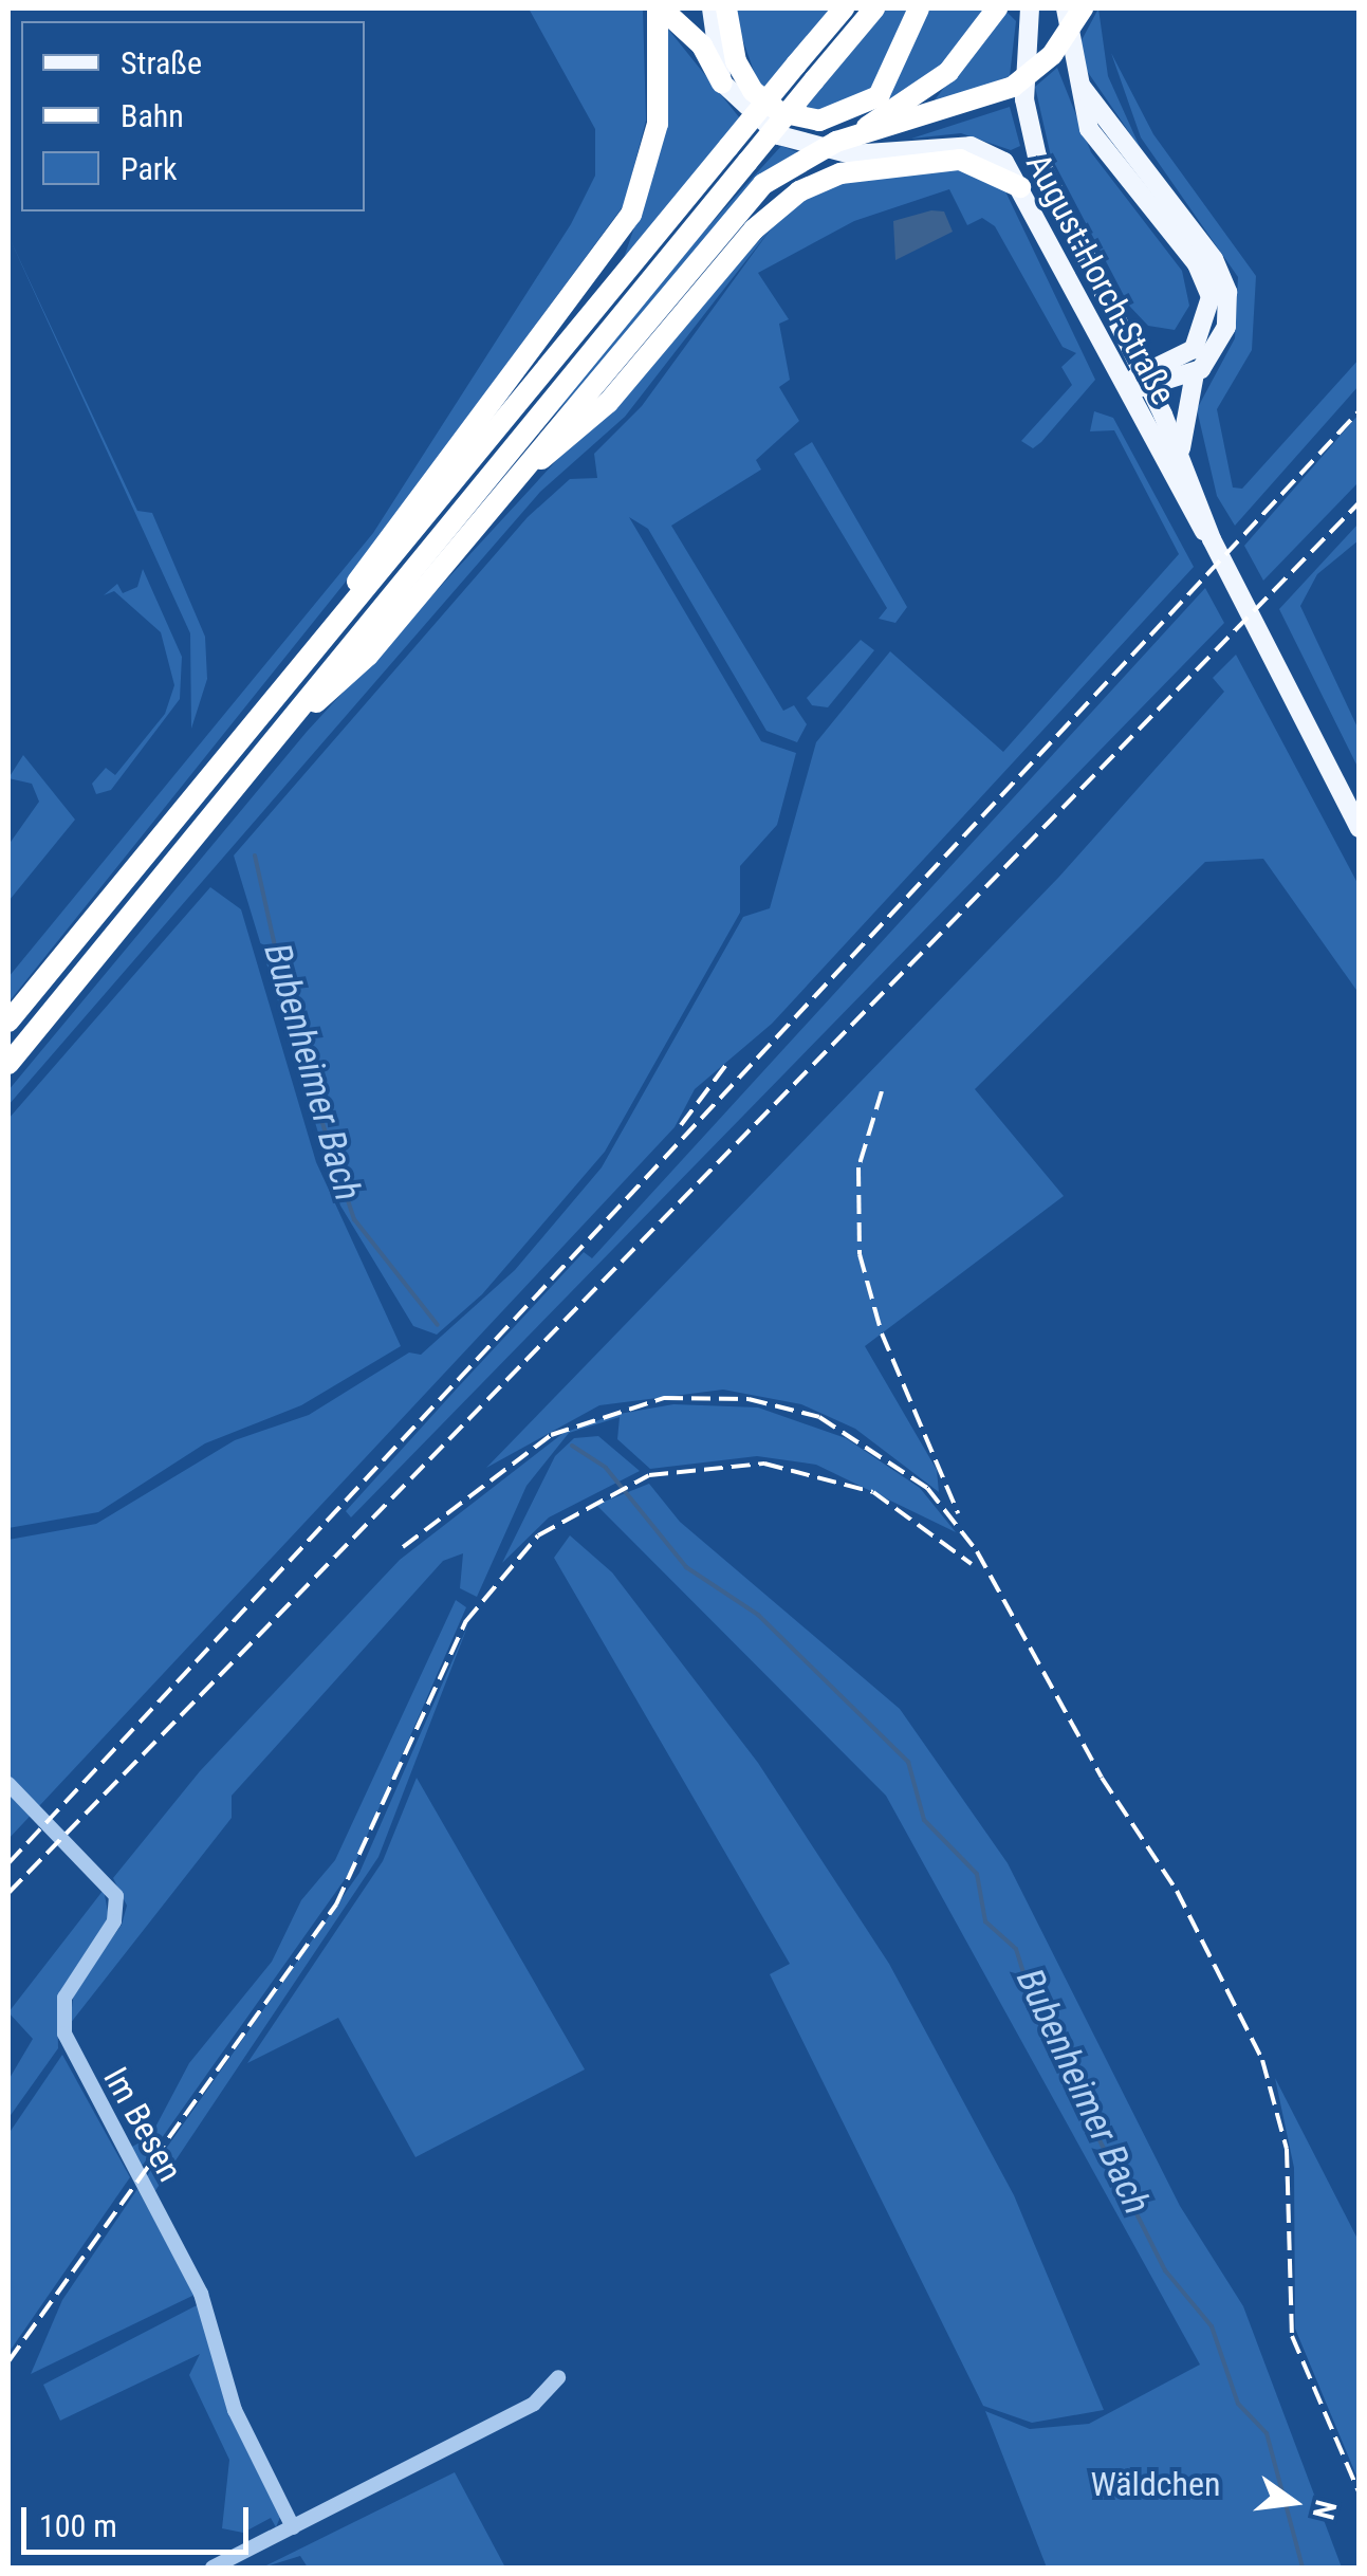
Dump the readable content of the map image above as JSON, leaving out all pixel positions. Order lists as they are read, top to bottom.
{
  "streets": {
    "main road": ["August-Horch-Straße"],
    "street": ["Im Besen"]
  },
  "water": ["Bubenheimer Bach"],
  "parks": ["Wäldchen"],
  "legend": ["Straße", "Bahn", "Park"],
  "scale_bar": "100 m",
  "north": "right"
}
